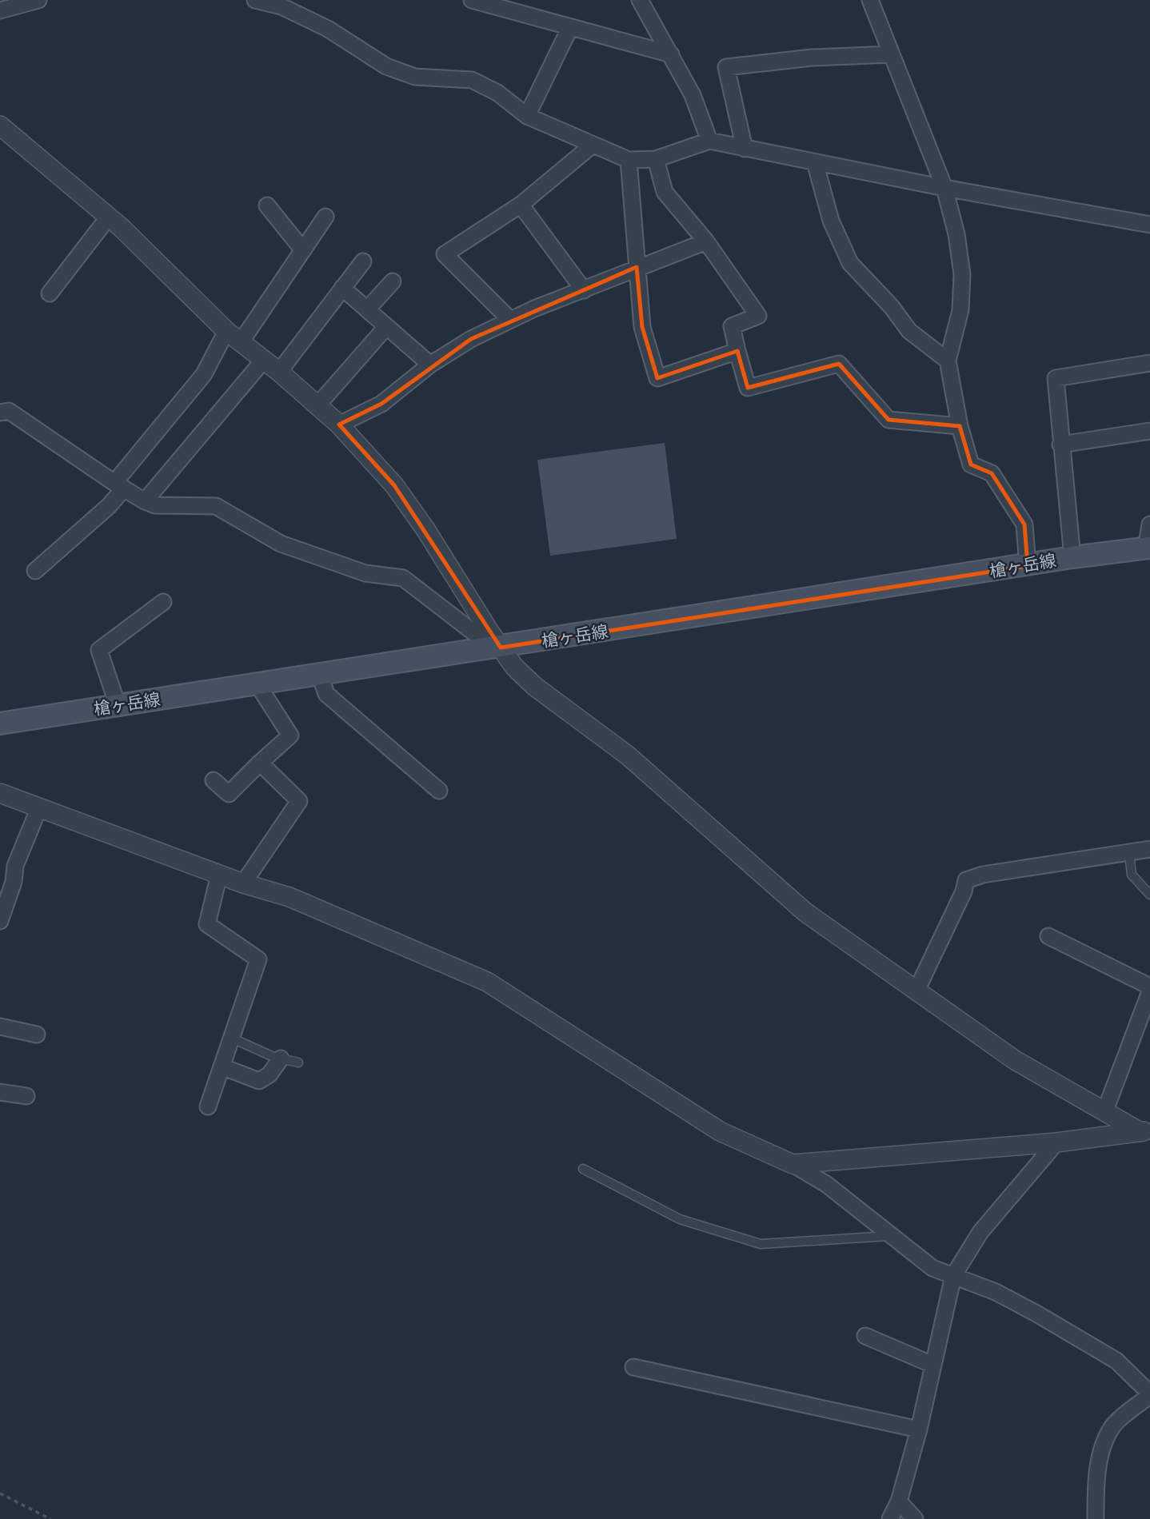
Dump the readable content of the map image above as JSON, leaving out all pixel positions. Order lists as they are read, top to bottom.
{
  "streets": {
    "main road": ["槍ヶ岳線"]
  }
}
